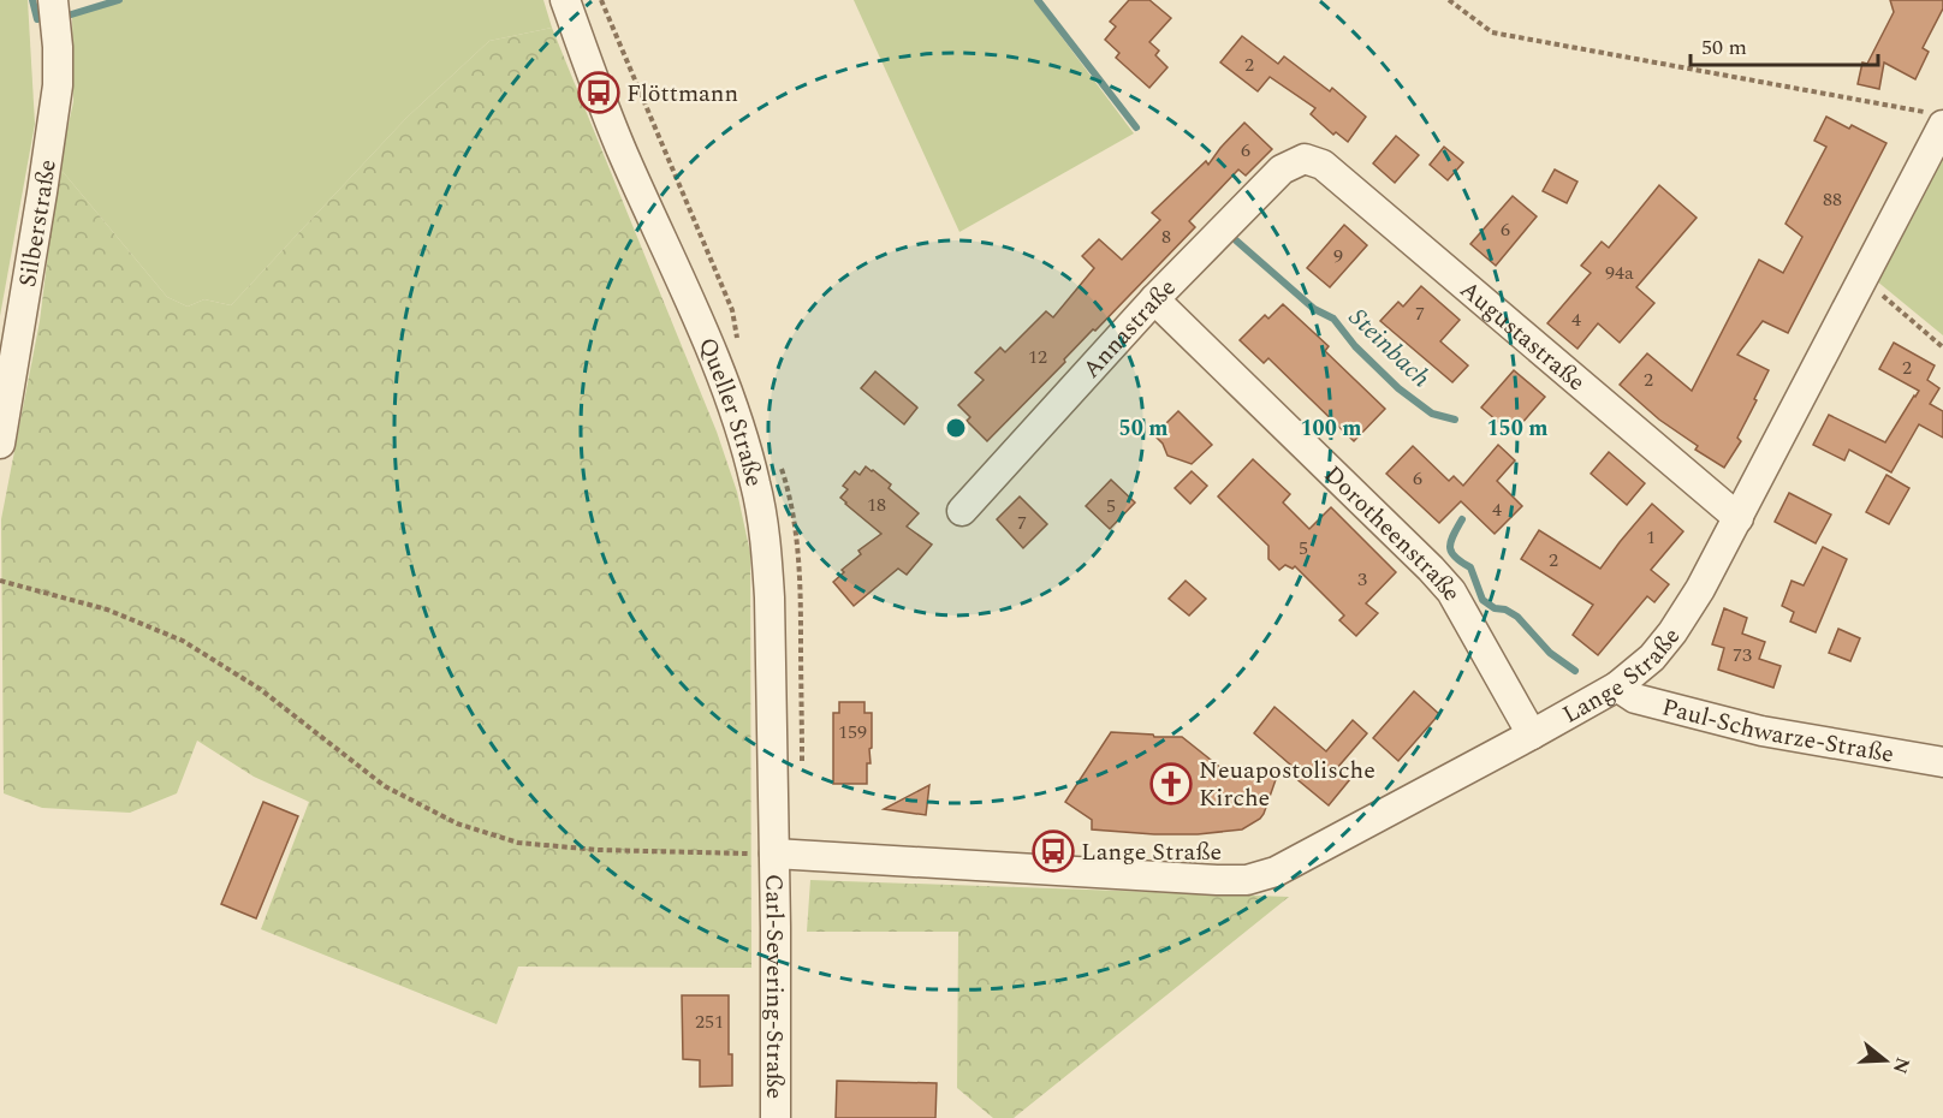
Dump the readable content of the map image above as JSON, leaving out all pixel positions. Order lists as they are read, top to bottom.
{
  "streets": {
    "street": [
      "Silberstraße",
      "Annastraße",
      "Augustastraße",
      "Queller Straße",
      "Dorotheenstraße",
      "Lange Straße",
      "Paul-Schwarze-Straße",
      "Carl-Severing-Straße"
    ]
  },
  "crossings": [
    ["Annastraße", "Augustastraße"],
    ["Annastraße", "Dorotheenstraße"],
    ["Augustastraße", "Lange Straße"],
    ["Queller Straße", "Lange Straße"],
    ["Queller Straße", "Carl-Severing-Straße"],
    ["Dorotheenstraße", "Lange Straße"],
    ["Lange Straße", "Paul-Schwarze-Straße"],
    ["Lange Straße", "Carl-Severing-Straße"]
  ],
  "water": ["Steinbach"],
  "places": {
    "bus stop": ["Flöttmann", "Lange Straße"],
    "church": ["Neuapostolische Kirche"]
  },
  "house_numbers": [
    "2",
    "6",
    "88",
    "6",
    "8",
    "9",
    "94a",
    "7",
    "4",
    "12",
    "2",
    "2",
    "6",
    "18",
    "5",
    "4",
    "7",
    "1",
    "5",
    "2",
    "3",
    "73",
    "159",
    "251"
  ],
  "scale_bar": "50 m",
  "north": "right",
  "rings": ["50 m", "100 m", "150 m"]
}
